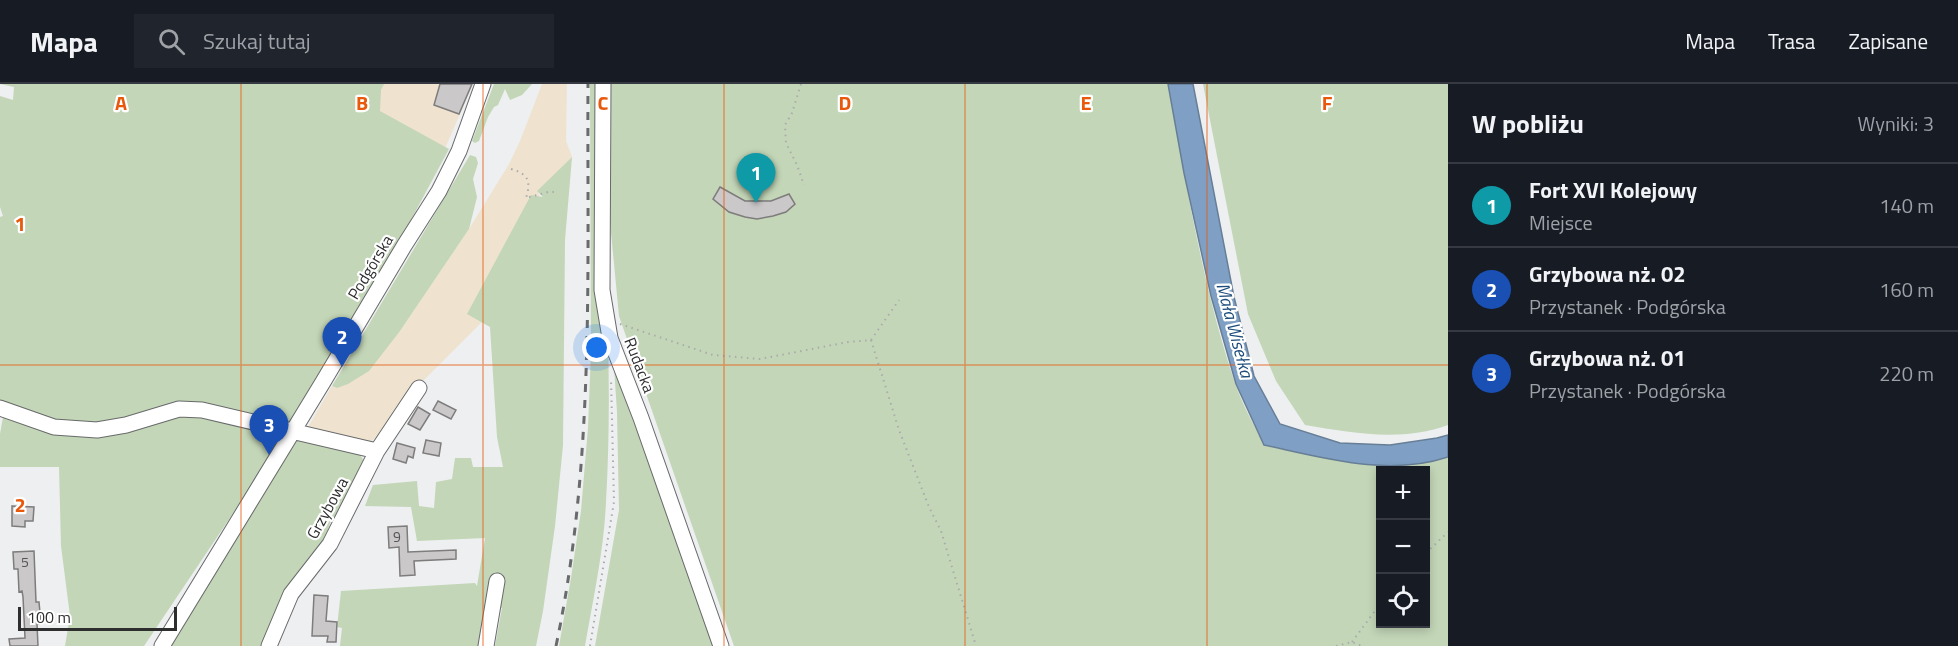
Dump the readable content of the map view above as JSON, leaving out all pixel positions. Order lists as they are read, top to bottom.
{
  "streets": {
    "street": ["Podgórska", "Rudacka", "Grzybowa"]
  },
  "water": ["Mała Wisełka"],
  "house_numbers": ["9", "5"],
  "scale_bar": "100 m",
  "page": {
    "header": "Mapa",
    "search": "Szukaj tutaj",
    "nav": ["Mapa", "Trasa", "Zapisane"],
    "heading": ["W pobliżu", "Wyniki: 3"],
    "pins": ["1", "2", "3"],
    "list": [
      {
        "mark": "1",
        "name": "Fort XVI Kolejowy",
        "note": "Miejsce",
        "value": "140 m"
      },
      {
        "mark": "2",
        "name": "Grzybowa nż. 02",
        "note": "Przystanek · Podgórska",
        "value": "160 m"
      },
      {
        "mark": "3",
        "name": "Grzybowa nż. 01",
        "note": "Przystanek · Podgórska",
        "value": "220 m"
      }
    ],
    "map_buttons": ["+", "−"],
    "scale": "100 m"
  },
  "grid": {
    "columns": [
      "A",
      "B",
      "C",
      "D",
      "E",
      "F"
    ],
    "rows": ["1", "2"]
  }
}
